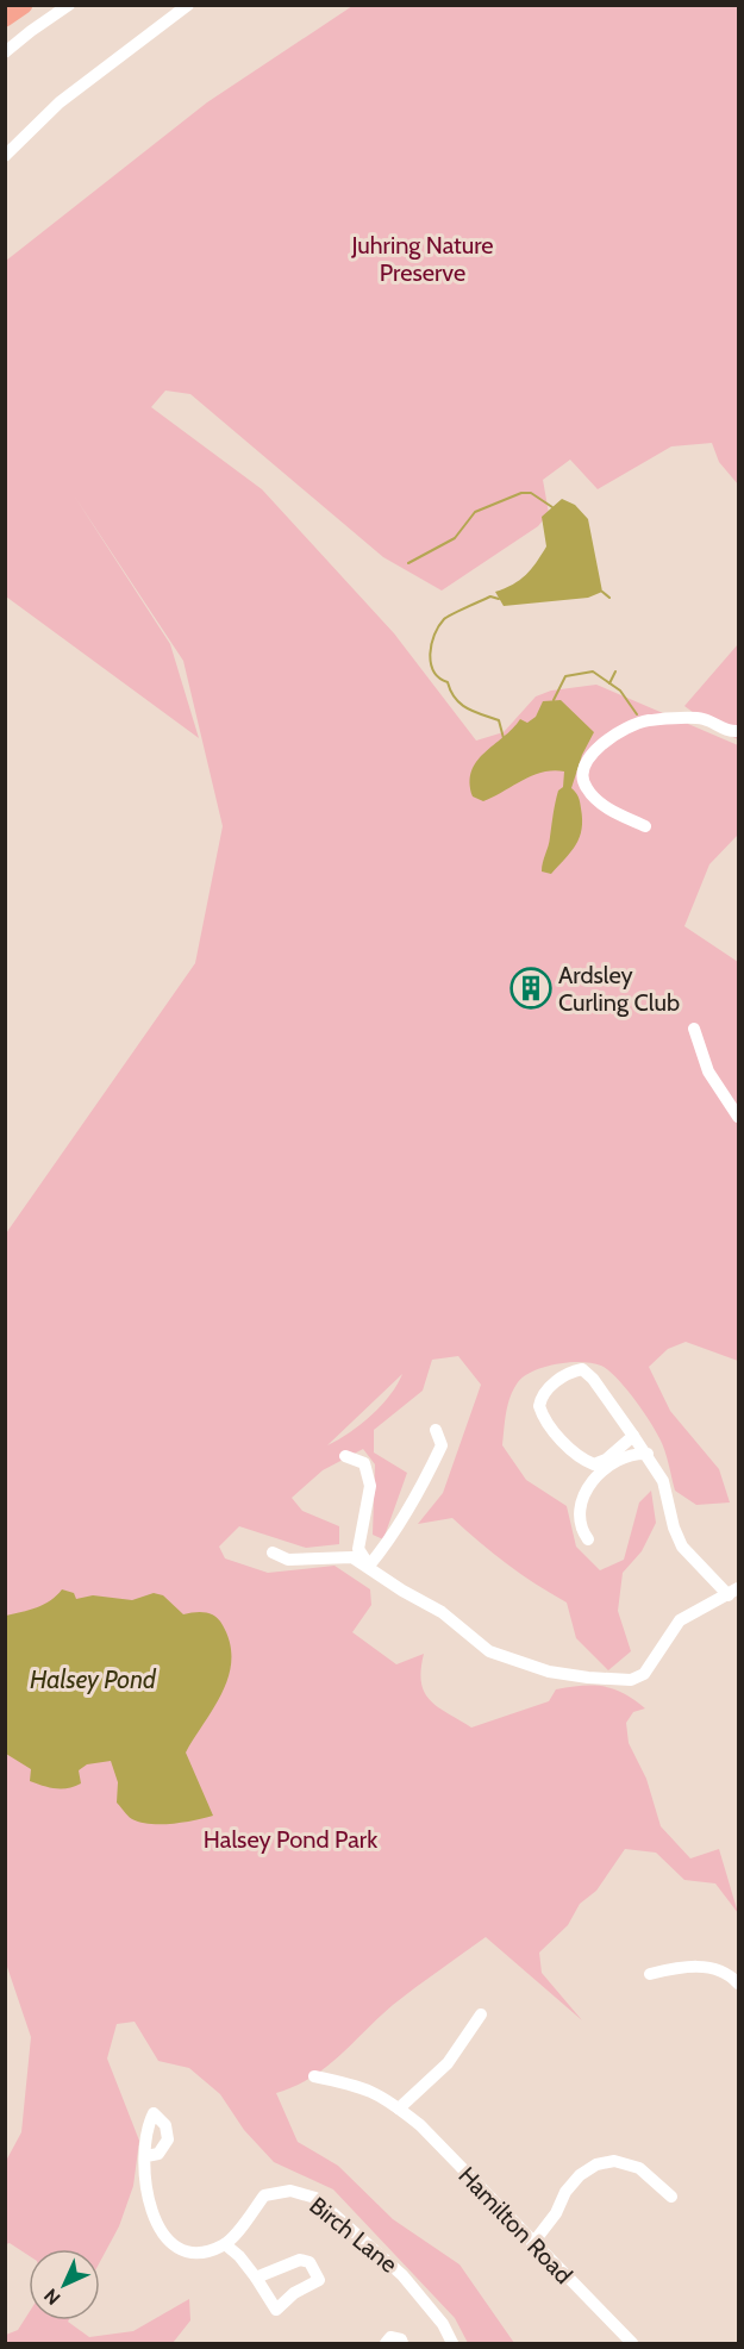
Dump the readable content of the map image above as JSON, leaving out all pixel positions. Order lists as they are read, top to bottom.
{
  "streets": {
    "street": ["Hamilton Road", "Birch Lane"]
  },
  "water": ["Halsey Pond"],
  "parks": ["Juhring Nature Preserve", "Halsey Pond Park"],
  "places": {
    "building": ["Ardsley Curling Club"]
  },
  "north": "bottom left"
}
